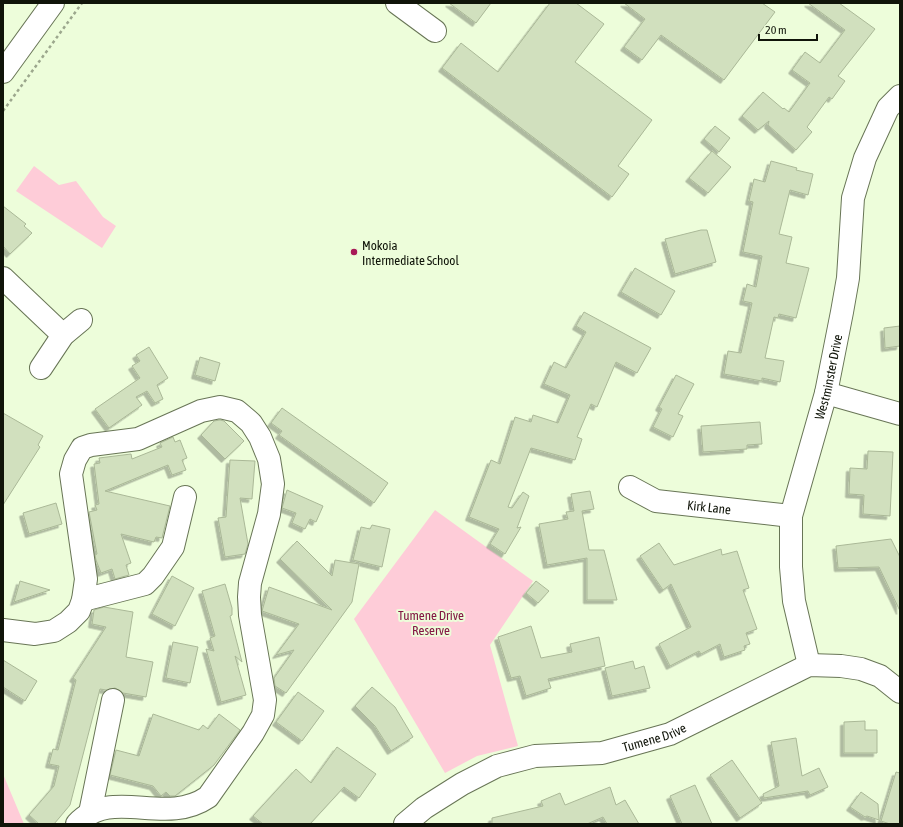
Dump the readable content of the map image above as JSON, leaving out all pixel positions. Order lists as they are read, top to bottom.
{
  "streets": {
    "street": ["Westminster Drive", "Kirk Lane", "Tumene Drive"]
  },
  "crossings": [
    ["Westminster Drive", "Kirk Lane"],
    ["Westminster Drive", "Tumene Drive"]
  ],
  "parks": ["Tumene Drive Reserve"],
  "places": ["Mokoia Intermediate School"],
  "scale_bar": "20 m"
}
